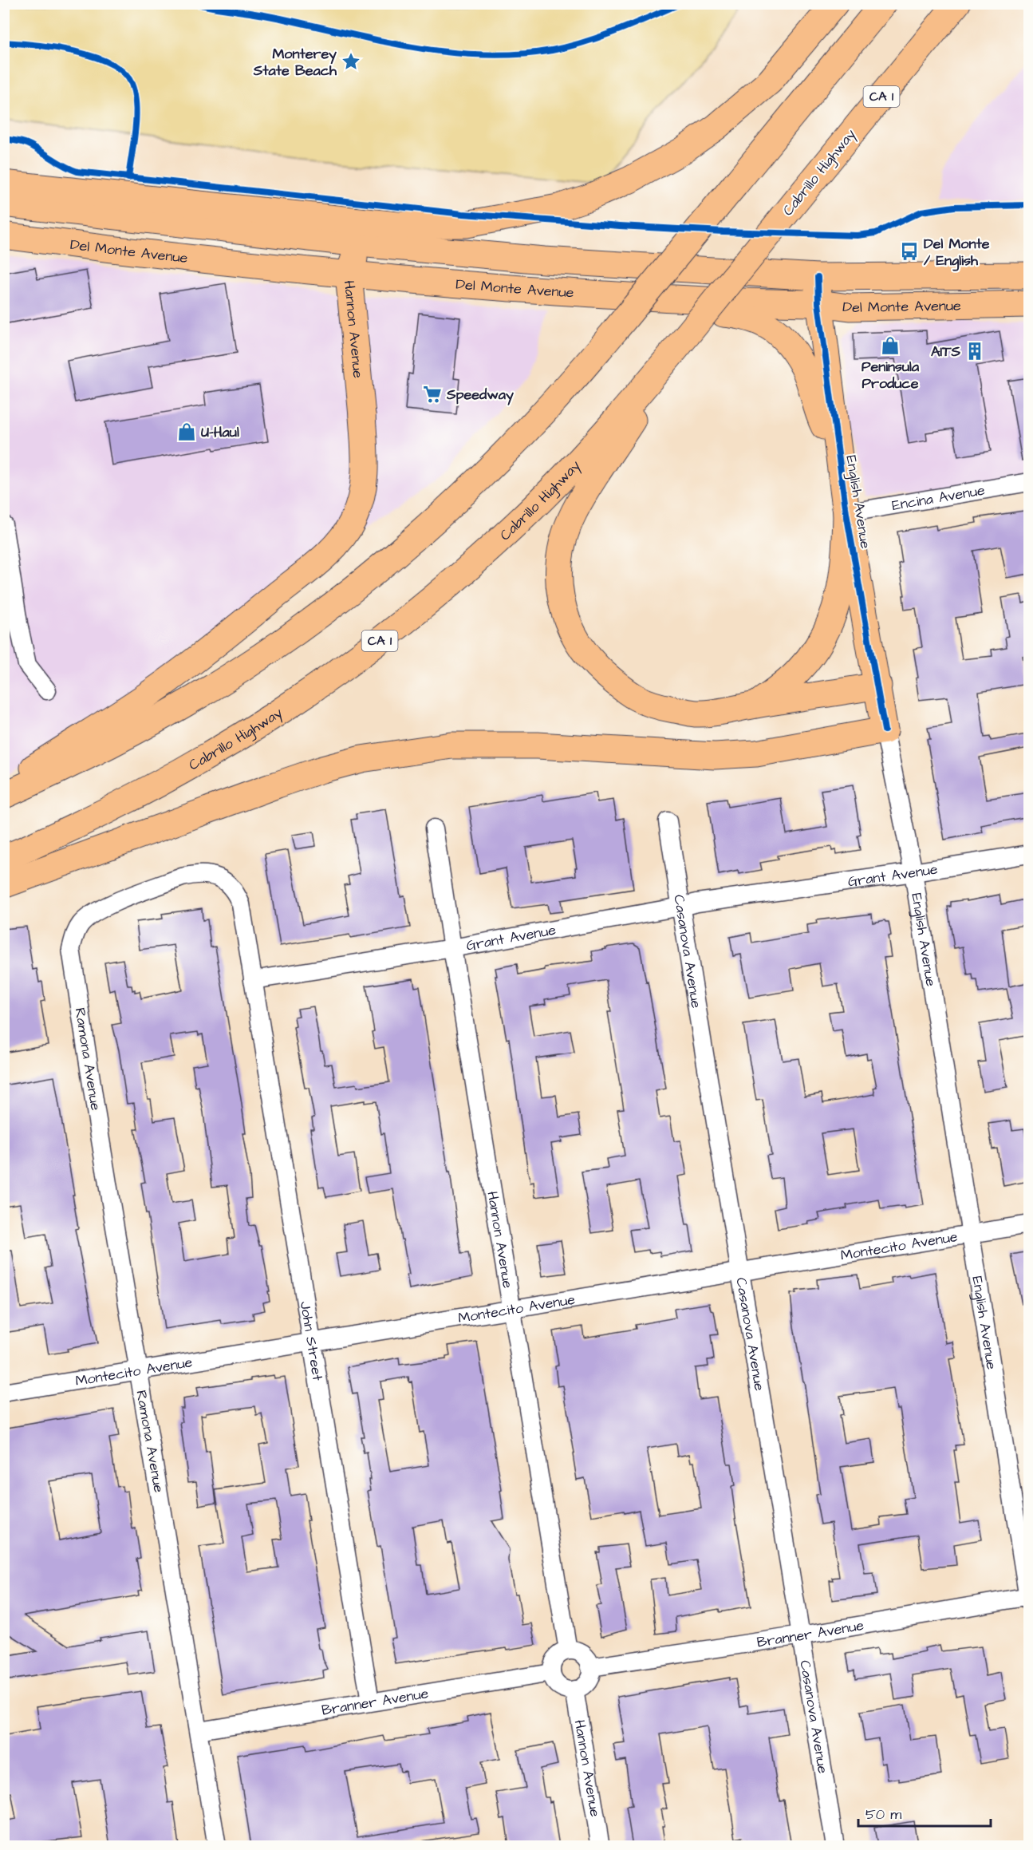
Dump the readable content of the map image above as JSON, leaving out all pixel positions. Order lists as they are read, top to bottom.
{
  "streets": {
    "main road": [
      "CA 1",
      "Cabrillo Highway",
      "Del Monte Avenue",
      "Hannon Avenue",
      "English Avenue"
    ],
    "street": [
      "Encina Avenue",
      "Grant Avenue",
      "Casanova Avenue",
      "Ramona Avenue",
      "Montecito Avenue",
      "John Street",
      "Branner Avenue"
    ]
  },
  "crossings": [
    ["Del Monte Avenue", "Hannon Avenue"],
    ["Del Monte Avenue", "English Avenue"],
    ["Hannon Avenue", "Grant Avenue"],
    ["Hannon Avenue", "Montecito Avenue"],
    ["Hannon Avenue", "Branner Avenue"],
    ["Encina Avenue", "English Avenue"],
    ["English Avenue", "Grant Avenue"],
    ["English Avenue", "Montecito Avenue"],
    ["English Avenue", "Branner Avenue"],
    ["Grant Avenue", "Casanova Avenue"],
    ["Grant Avenue", "Ramona Avenue"],
    ["Grant Avenue", "John Street"],
    ["Casanova Avenue", "Montecito Avenue"],
    ["Casanova Avenue", "Branner Avenue"],
    ["Ramona Avenue", "Montecito Avenue"],
    ["Ramona Avenue", "John Street"],
    ["Ramona Avenue", "Branner Avenue"],
    ["Montecito Avenue", "John Street"],
    ["John Street", "Branner Avenue"]
  ],
  "places": {
    "place": ["Monterey State Beach"],
    "bus stop": ["Del Monte / English"],
    "shop": ["Peninsula Produce", "U-Haul"],
    "building": ["AITS"],
    "supermarket": ["Speedway"]
  },
  "scale_bar": "50 m"
}
